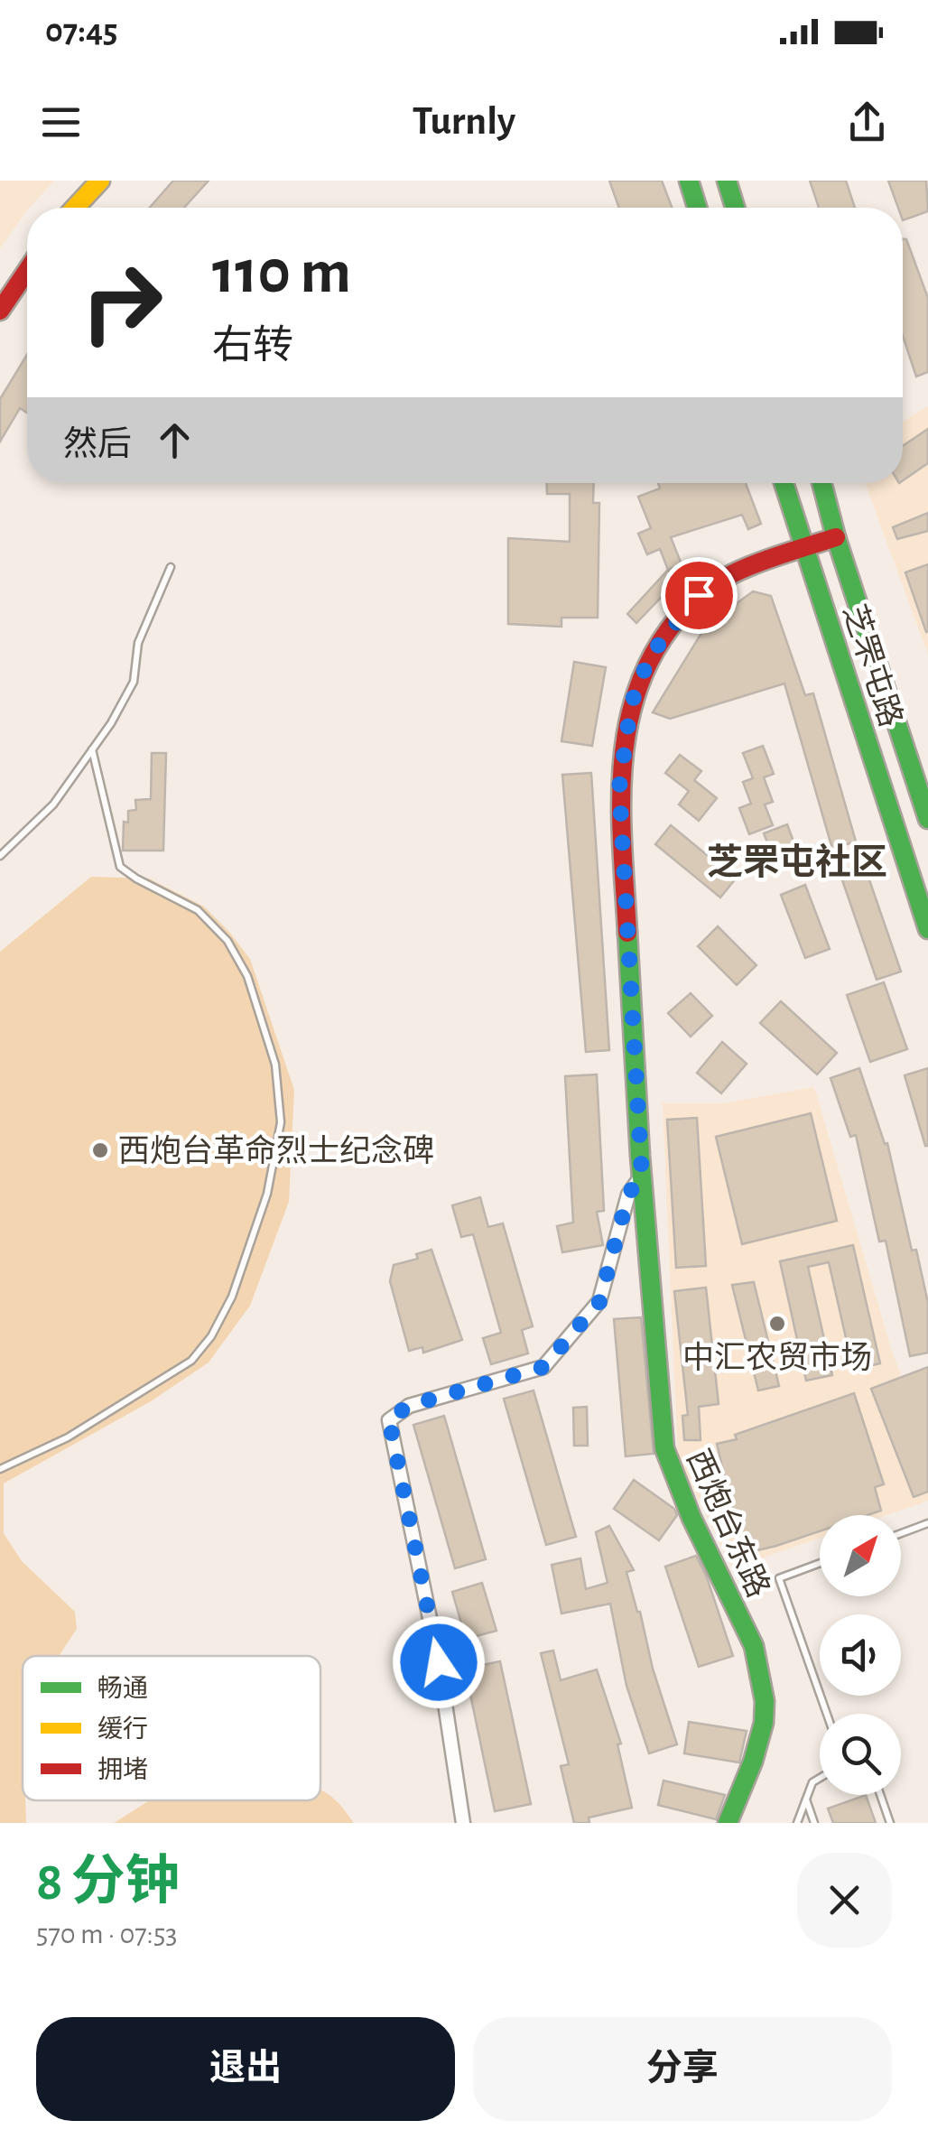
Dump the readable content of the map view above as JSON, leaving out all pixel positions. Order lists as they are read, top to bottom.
{
  "streets": {
    "street": ["芝罘屯路", "西炮台东路"]
  },
  "crossings": [
    ["芝罘屯路", "西炮台东路"]
  ],
  "districts": ["芝罘屯社区"],
  "places": ["西炮台革命烈士纪念碑", "中汇农贸市场"],
  "legend": ["畅通", "缓行", "拥堵"],
  "north": "top right",
  "page": {
    "status": "07:45",
    "header": "Turnly",
    "turn": ["110 m", "右转"],
    "then": "然后",
    "heading": ["8 分钟", "570 m · 07:53"],
    "buttons": ["退出", "分享"]
  }
}
